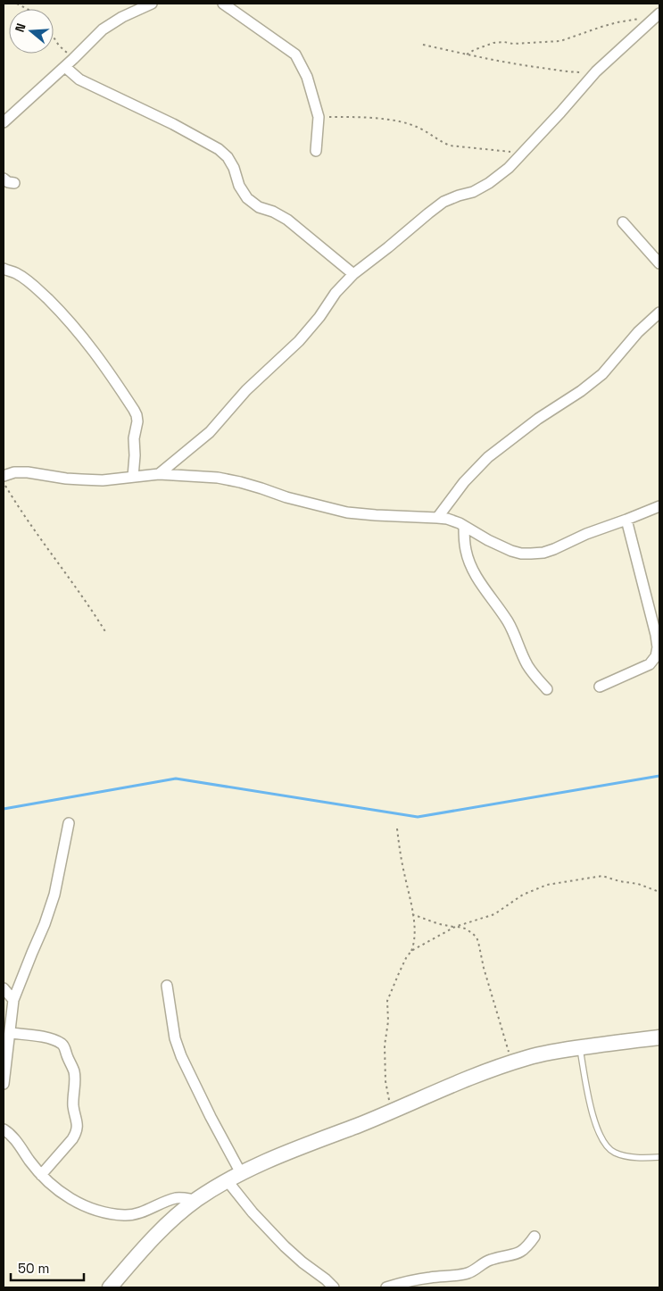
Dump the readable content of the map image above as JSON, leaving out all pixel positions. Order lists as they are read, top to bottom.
{
  "scale_bar": "50 m",
  "north": "left"
}
